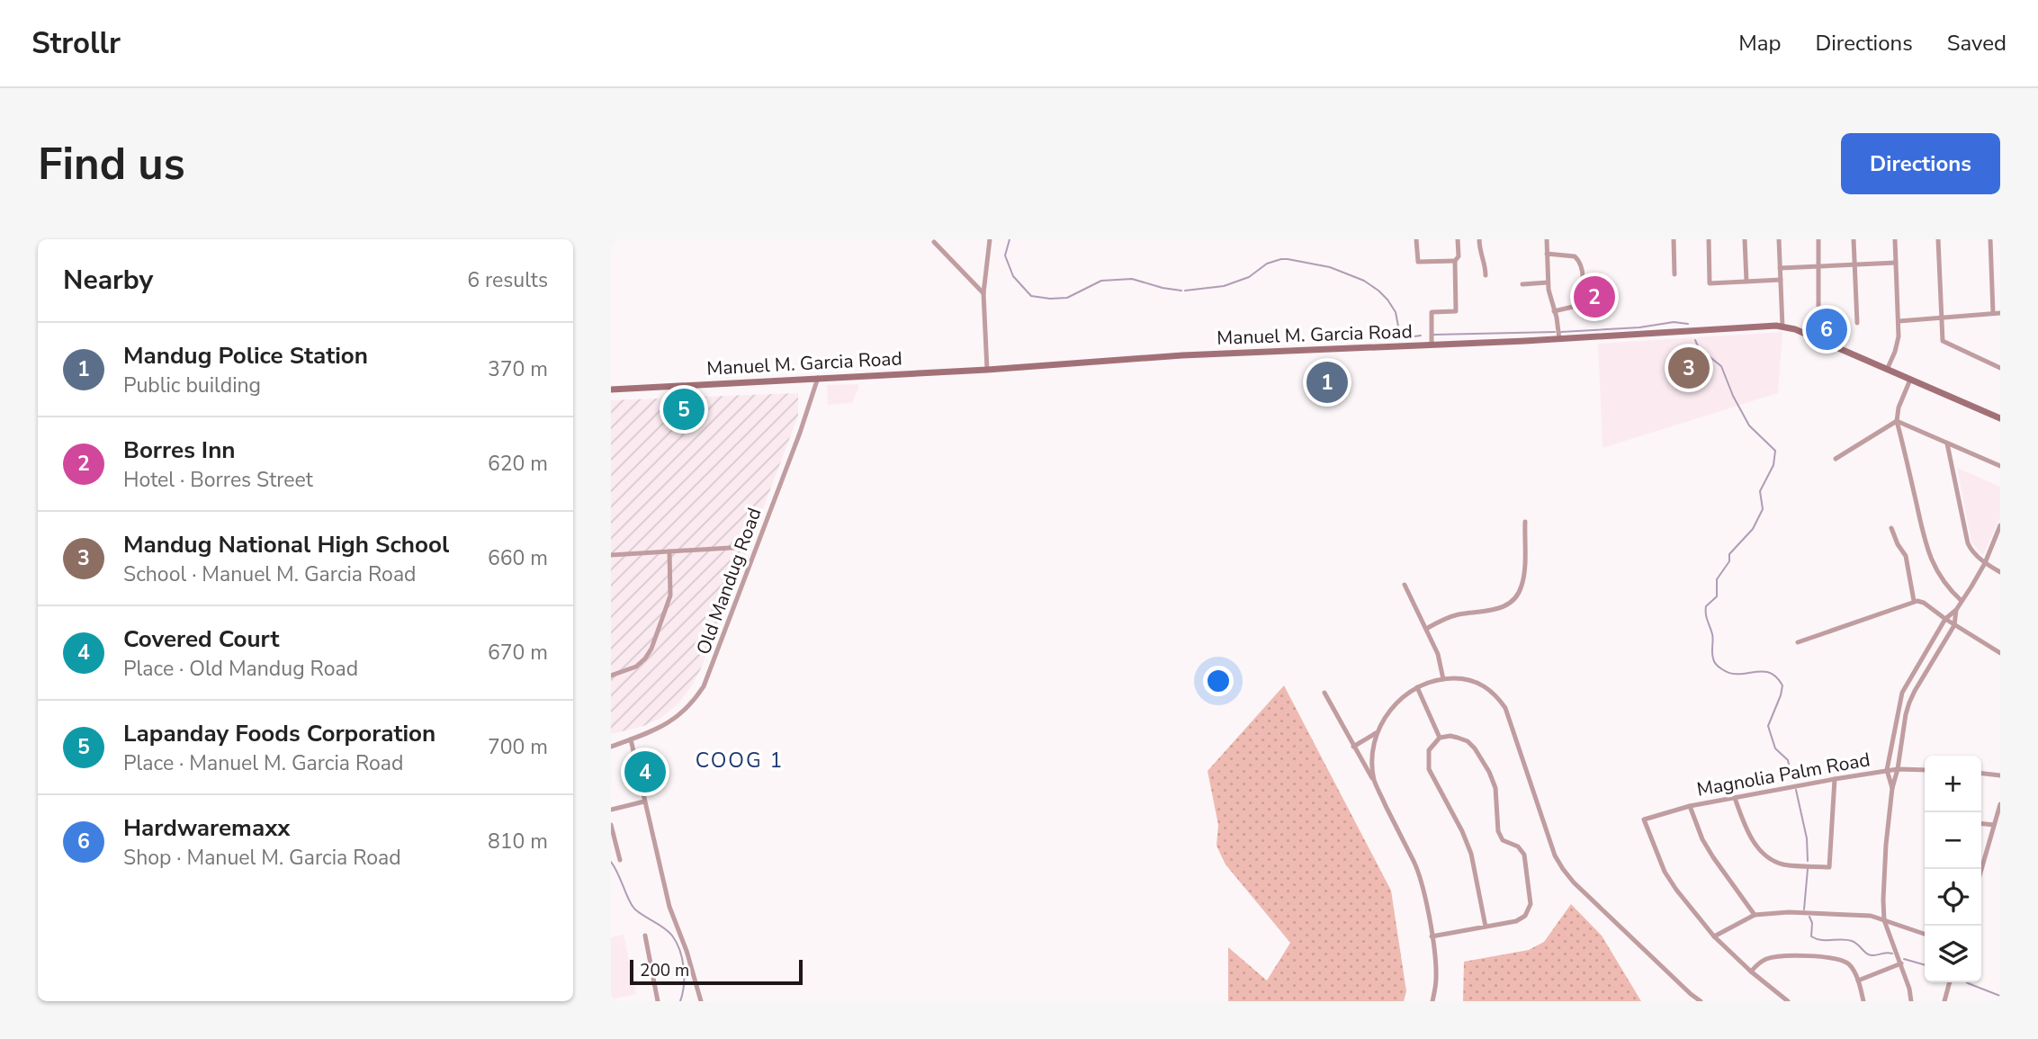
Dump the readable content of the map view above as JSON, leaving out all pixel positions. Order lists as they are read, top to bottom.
{
  "streets": {
    "main road": ["Manuel M. Garcia Road"],
    "street": ["Old Mandug Road", "Magnolia Palm Road"]
  },
  "crossings": [
    ["Manuel M. Garcia Road", "Old Mandug Road"]
  ],
  "districts": ["COOG 1"],
  "scale_bar": "200 m",
  "page": {
    "header": "Strollr",
    "nav": ["Map", "Directions", "Saved"],
    "buttons": "Directions",
    "title": "Find us",
    "heading": ["Nearby", "6 results"],
    "pins": [
      "2",
      "6",
      "3",
      "1",
      "5",
      "4"
    ],
    "list": [
      {
        "mark": "1",
        "name": "Mandug Police Station",
        "note": "Public building",
        "value": "370 m"
      },
      {
        "mark": "2",
        "name": "Borres Inn",
        "note": "Hotel · Borres Street",
        "value": "620 m"
      },
      {
        "mark": "3",
        "name": "Mandug National High School",
        "note": "School · Manuel M. Garcia Road",
        "value": "660 m"
      },
      {
        "mark": "4",
        "name": "Covered Court",
        "note": "Place · Old Mandug Road",
        "value": "670 m"
      },
      {
        "mark": "5",
        "name": "Lapanday Foods Corporation",
        "note": "Place · Manuel M. Garcia Road",
        "value": "700 m"
      },
      {
        "mark": "6",
        "name": "Hardwaremaxx",
        "note": "Shop · Manuel M. Garcia Road",
        "value": "810 m"
      }
    ],
    "map_buttons": ["+", "−"],
    "scale": "200 m"
  }
}
